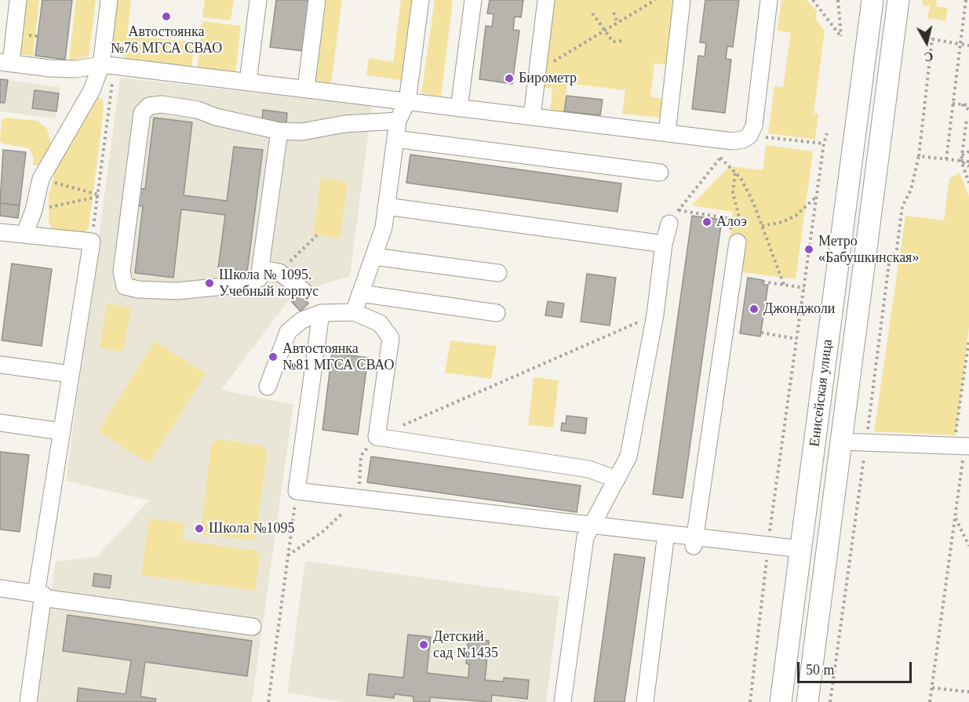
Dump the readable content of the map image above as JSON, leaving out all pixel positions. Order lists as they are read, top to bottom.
{
  "streets": {
    "main road": ["Енисейская улица"]
  },
  "places": [
    "Автостоянка №76 МГСА СВАО",
    "Бирометр",
    "Алоэ",
    "Метро «Бабушкинская»",
    "Школа № 1095. Учебный корпус",
    "Джонджоли",
    "Автостоянка №81 МГСА СВАО",
    "Школа №1095",
    "Детский сад №1435"
  ],
  "scale_bar": "50 m",
  "north": "bottom"
}
